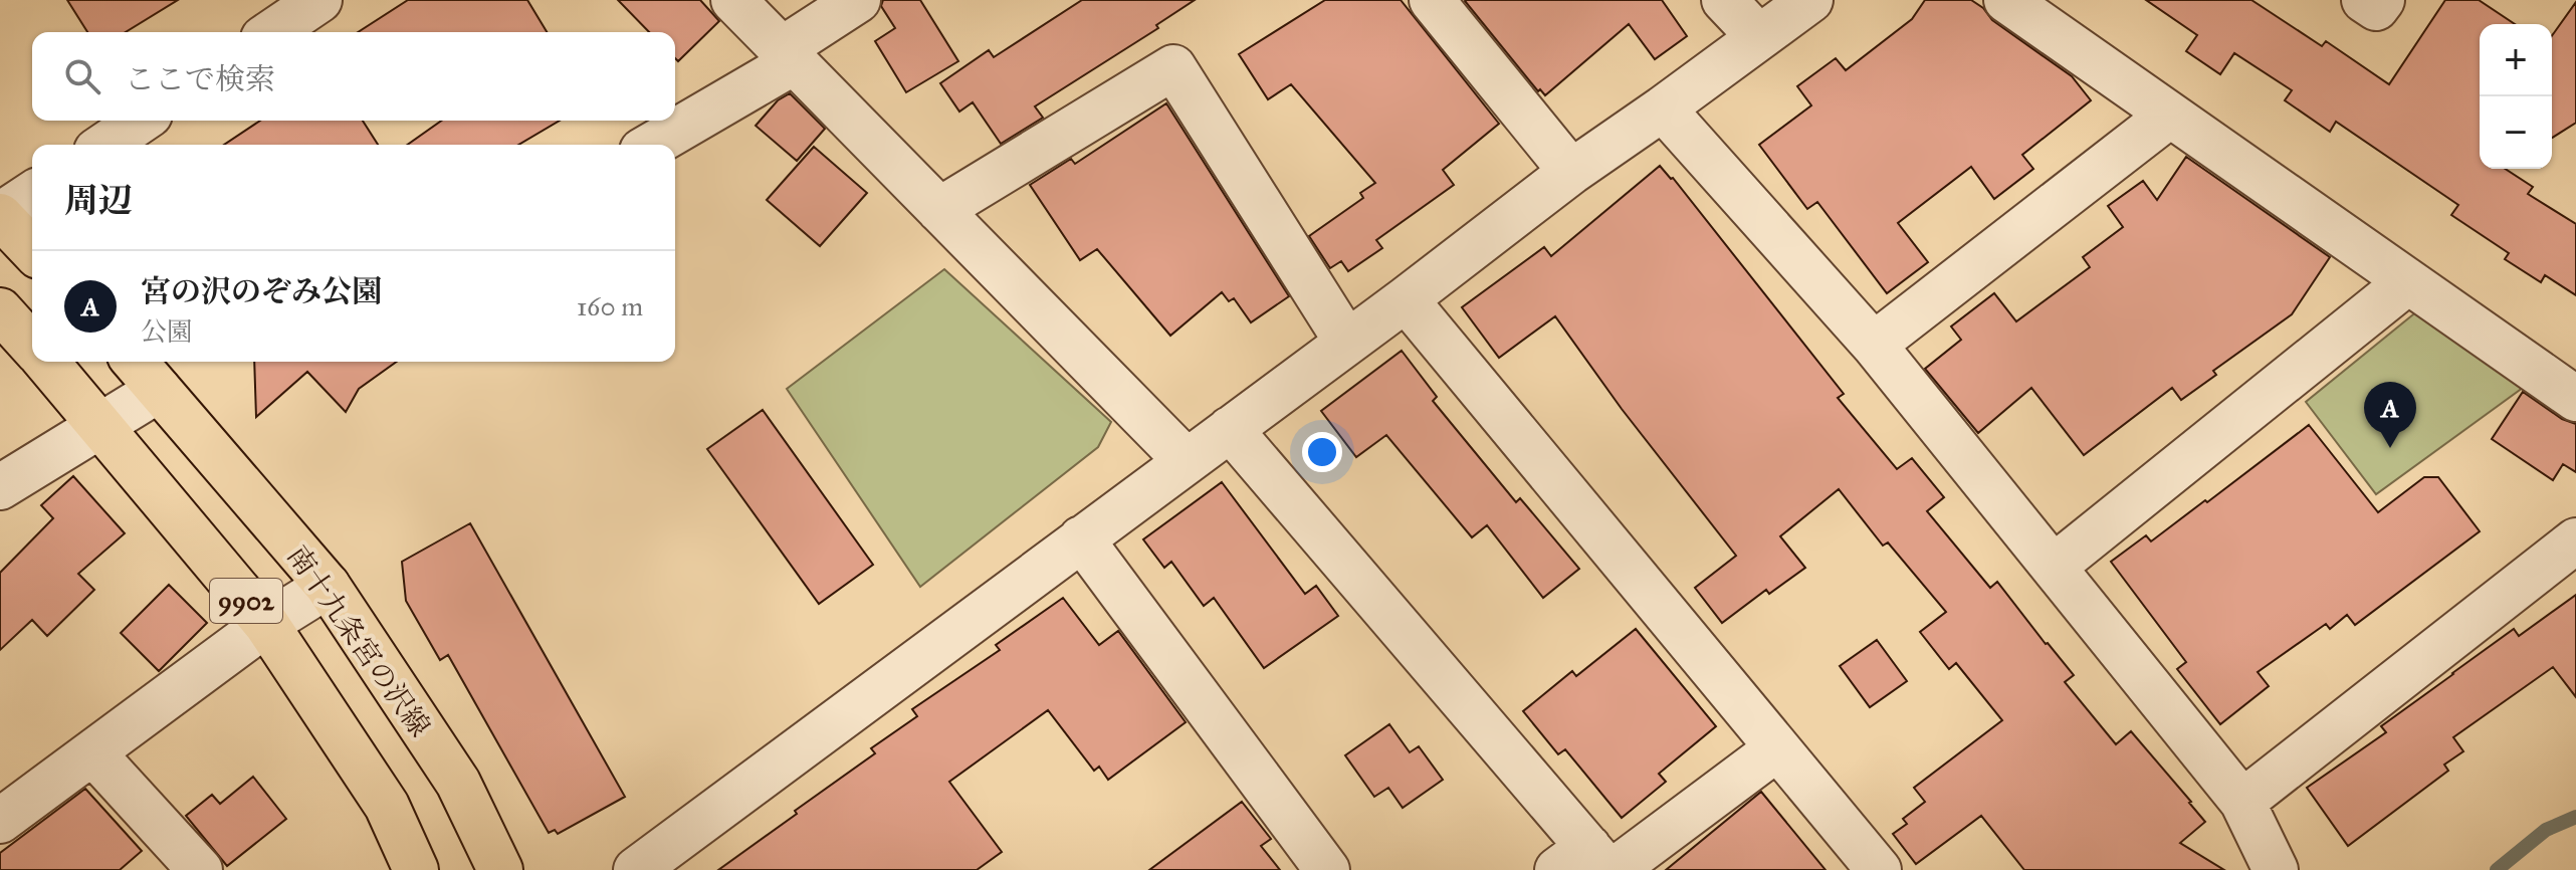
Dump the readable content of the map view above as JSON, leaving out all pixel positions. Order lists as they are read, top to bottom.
{
  "streets": {
    "main road": ["9902", "南十九条宮の沢線"]
  },
  "page": {
    "map_buttons": ["+", "−"],
    "search": "ここで検索",
    "heading": "周辺",
    "list": [
      {
        "mark": "A",
        "name": "宮の沢のぞみ公園",
        "note": "公園",
        "value": "160 m"
      }
    ],
    "pins": "A"
  }
}
